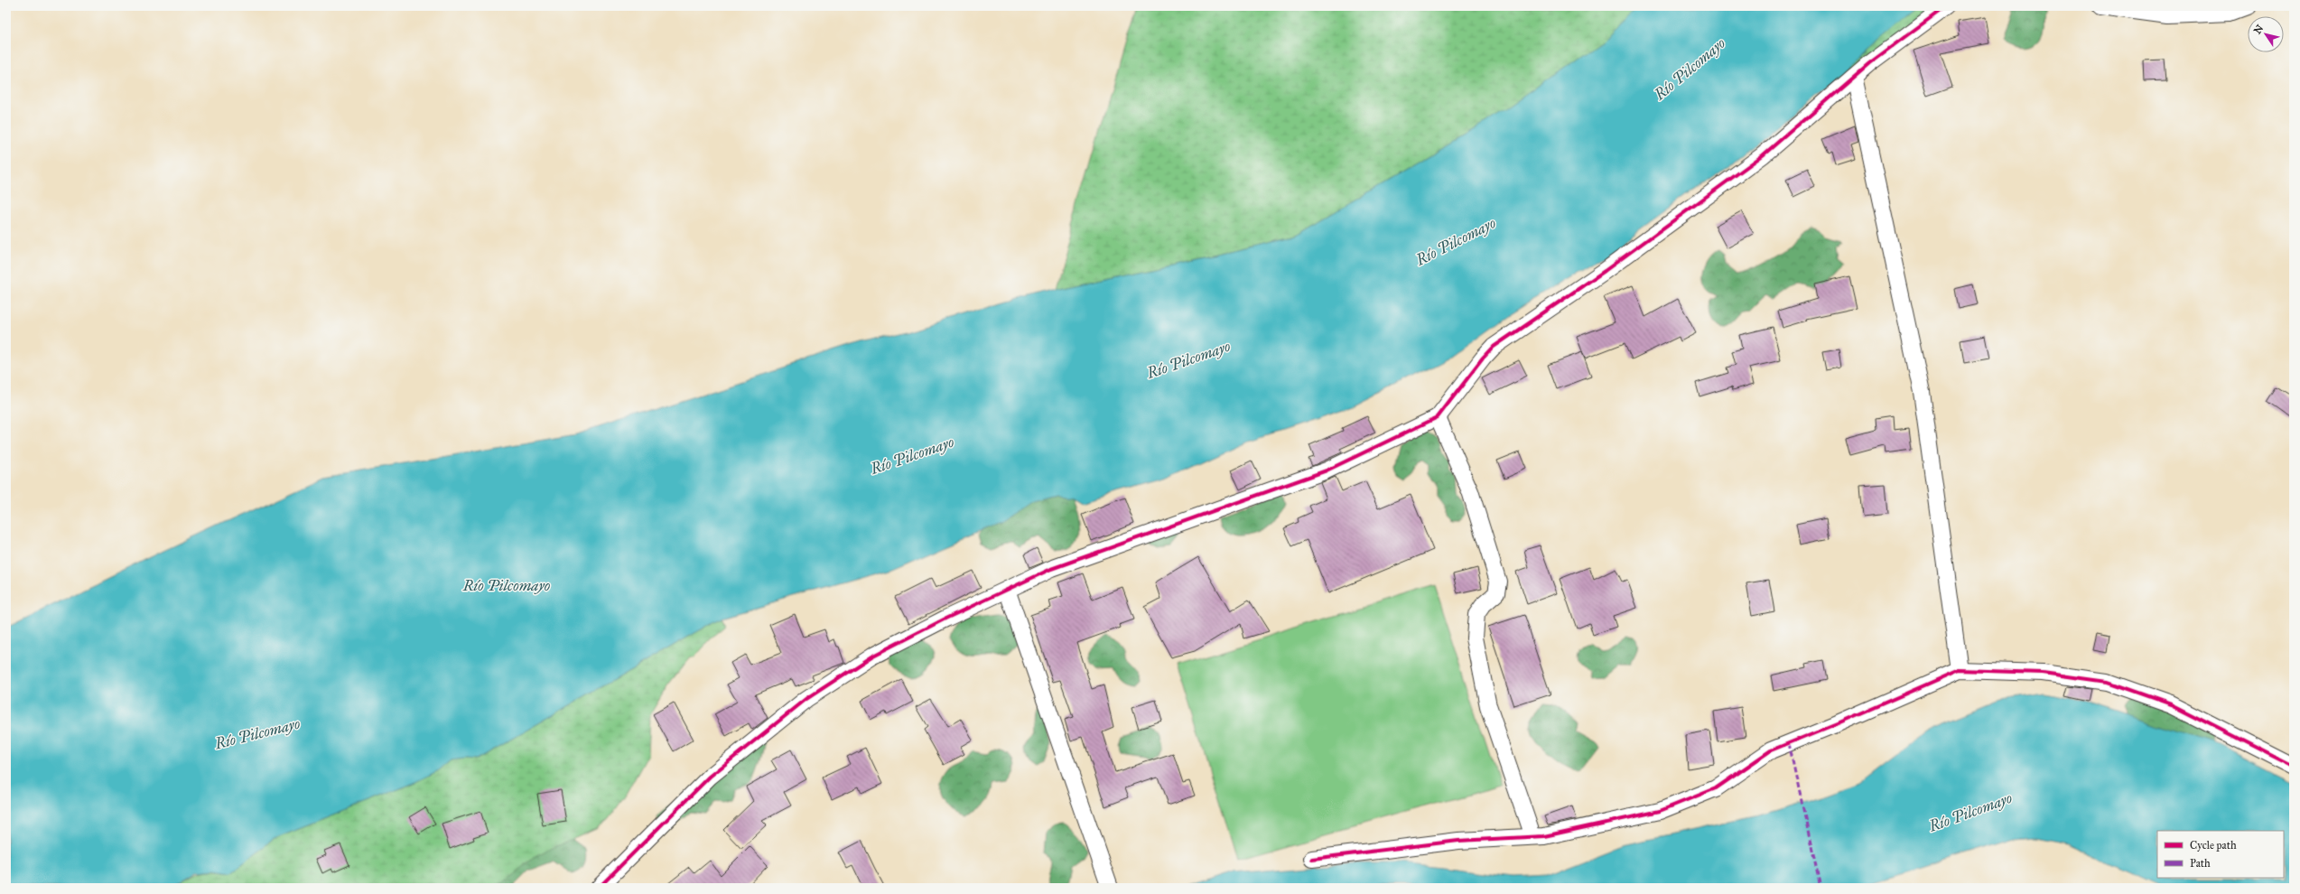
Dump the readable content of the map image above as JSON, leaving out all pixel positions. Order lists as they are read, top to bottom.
{
  "water": ["Río Pilcomayo"],
  "legend": ["Cycle path", "Path"],
  "north": "top left"
}
